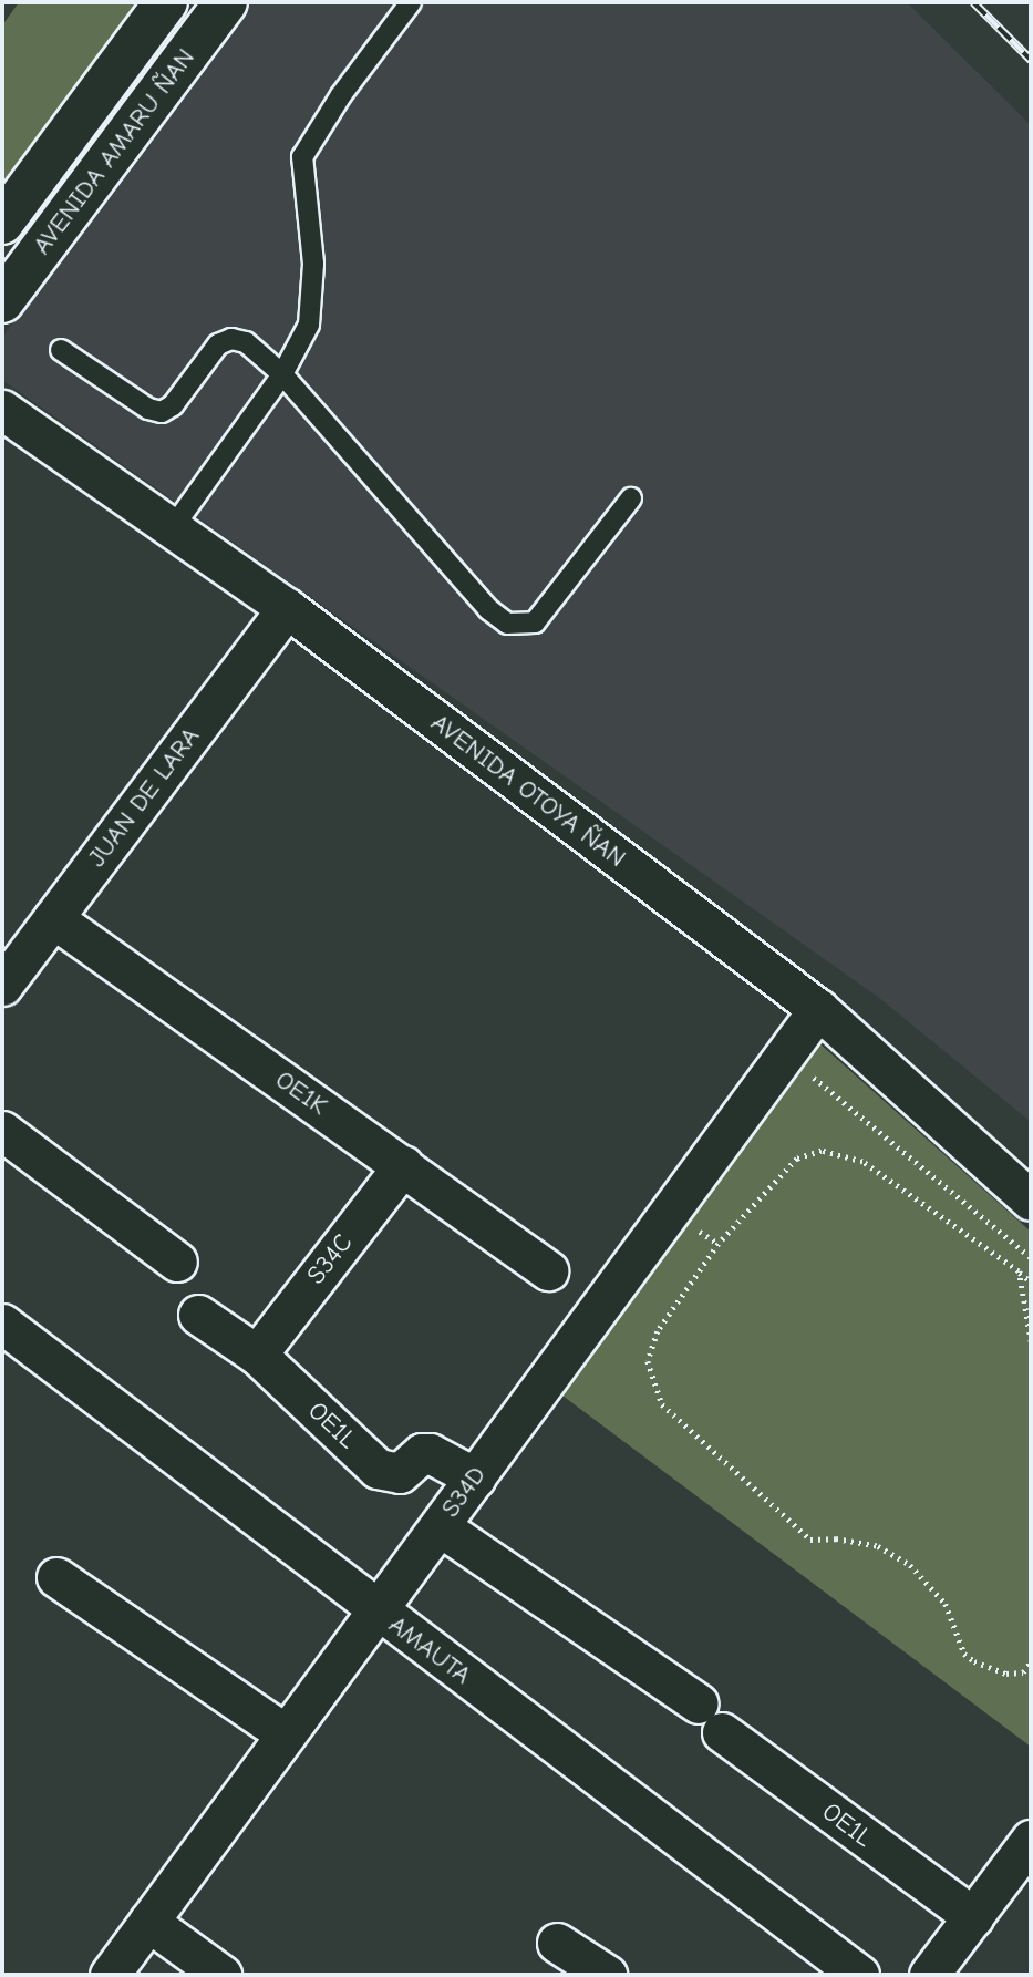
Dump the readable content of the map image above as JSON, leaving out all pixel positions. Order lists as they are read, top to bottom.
{
  "streets": {
    "main road": ["AVENIDA AMARU ÑAN"],
    "street": [
      "AVENIDA OTOYA ÑAN",
      "JUAN DE LARA",
      "OE1K",
      "S34C",
      "OE1L",
      "S34D",
      "AMAUTA"
    ]
  },
  "crossings": [
    ["AVENIDA OTOYA ÑAN", "JUAN DE LARA"],
    ["AVENIDA OTOYA ÑAN", "S34D"],
    ["JUAN DE LARA", "OE1K"],
    ["OE1K", "S34C"],
    ["S34C", "OE1L"],
    ["OE1L", "S34D"],
    ["S34D", "AMAUTA"]
  ]
}
